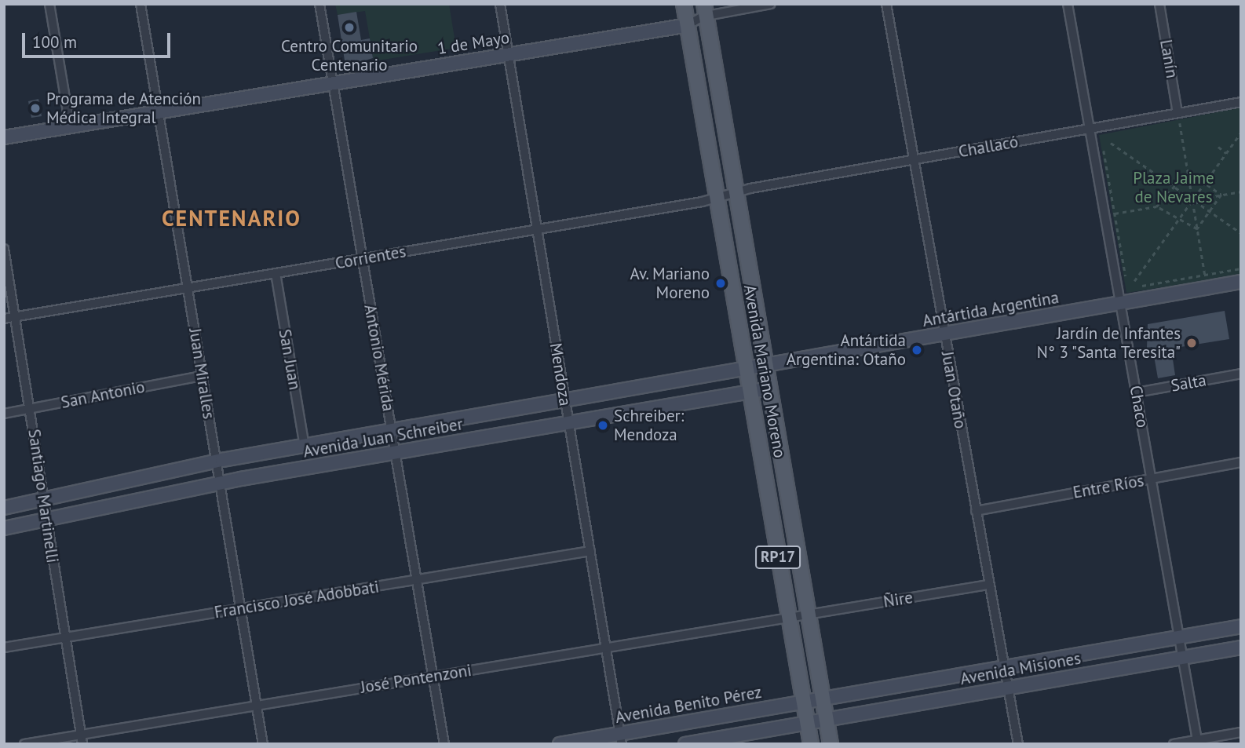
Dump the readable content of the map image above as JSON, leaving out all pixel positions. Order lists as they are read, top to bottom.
{
  "streets": {
    "main road": ["Avenida Mariano Moreno", "RP17"],
    "street": [
      "1 de Mayo",
      "Lanín",
      "Challacó",
      "Corrientes",
      "Antártida Argentina",
      "Antonio Mérida",
      "San Juan",
      "Juan Miralles",
      "Mendoza",
      "Salta",
      "Juan Otaño",
      "San Antonio",
      "Chaco",
      "Avenida Juan Schreiber",
      "Entre Ríos",
      "Santiago Martinelli",
      "Francisco José Adobbati",
      "Ñire",
      "Avenida Misiones",
      "José Pontenzoni",
      "Avenida Benito Pérez"
    ]
  },
  "crossings": [
    ["1 de Mayo", "Antonio Mérida"],
    ["1 de Mayo", "Avenida Mariano Moreno"],
    ["1 de Mayo", "Juan Miralles"],
    ["1 de Mayo", "Mendoza"],
    ["Lanín", "Challacó"],
    ["Challacó", "Corrientes"],
    ["Challacó", "Avenida Mariano Moreno"],
    ["Challacó", "Juan Otaño"],
    ["Challacó", "Chaco"],
    ["Corrientes", "Antonio Mérida"],
    ["Corrientes", "San Juan"],
    ["Corrientes", "Avenida Mariano Moreno"],
    ["Corrientes", "Juan Miralles"],
    ["Corrientes", "Mendoza"],
    ["Corrientes", "Santiago Martinelli"],
    ["Antártida Argentina", "Avenida Mariano Moreno"],
    ["Antártida Argentina", "Juan Otaño"],
    ["Antártida Argentina", "Chaco"],
    ["Antártida Argentina", "Avenida Juan Schreiber"],
    ["Antonio Mérida", "Avenida Juan Schreiber"],
    ["Antonio Mérida", "Francisco José Adobbati"],
    ["Antonio Mérida", "José Pontenzoni"],
    ["San Juan", "Avenida Juan Schreiber"],
    ["Avenida Mariano Moreno", "Avenida Juan Schreiber"],
    ["Avenida Mariano Moreno", "Ñire"],
    ["Avenida Mariano Moreno", "Avenida Misiones"],
    ["Avenida Mariano Moreno", "José Pontenzoni"],
    ["Avenida Mariano Moreno", "Avenida Benito Pérez"],
    ["Juan Miralles", "San Antonio"],
    ["Juan Miralles", "Avenida Juan Schreiber"],
    ["Juan Miralles", "Francisco José Adobbati"],
    ["Juan Miralles", "José Pontenzoni"],
    ["Mendoza", "Avenida Juan Schreiber"],
    ["Mendoza", "Francisco José Adobbati"],
    ["Mendoza", "José Pontenzoni"],
    ["Mendoza", "Avenida Benito Pérez"],
    ["Salta", "Chaco"],
    ["Juan Otaño", "Entre Ríos"],
    ["Juan Otaño", "Ñire"],
    ["Juan Otaño", "Avenida Misiones"],
    ["San Antonio", "Santiago Martinelli"],
    ["Chaco", "Entre Ríos"],
    ["Chaco", "Avenida Misiones"],
    ["Avenida Juan Schreiber", "Santiago Martinelli"],
    ["Santiago Martinelli", "Francisco José Adobbati"],
    ["Santiago Martinelli", "José Pontenzoni"],
    ["Ñire", "José Pontenzoni"],
    ["Avenida Misiones", "Avenida Benito Pérez"]
  ],
  "districts": ["CENTENARIO"],
  "parks": ["Plaza Jaime de Nevares"],
  "places": [
    "Centro Comunitario Centenario",
    "Programa de Atención Médica Integral",
    "Av. Mariano Moreno",
    "Jardín de Infantes N° 3 \"Santa Teresita\"",
    "Antártida Argentina: Otaño",
    "Schreiber: Mendoza"
  ],
  "scale_bar": "100 m"
}
